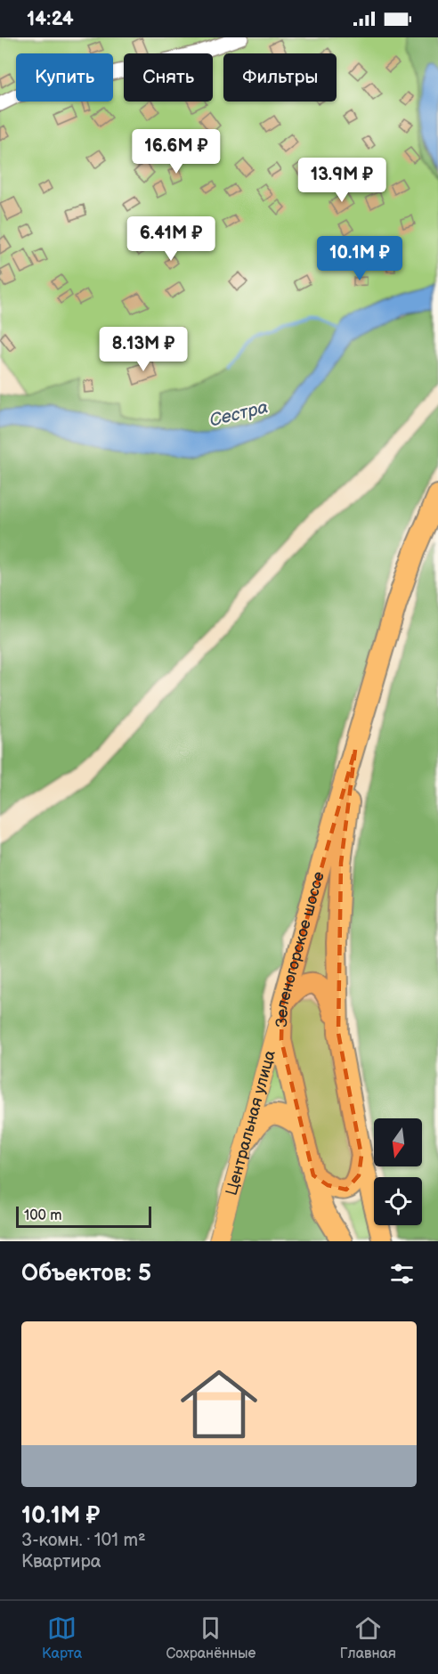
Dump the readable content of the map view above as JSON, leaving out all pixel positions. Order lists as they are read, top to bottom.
{
  "streets": {
    "highway": ["Зеленогорское шоссе"],
    "main road": ["Центральная улица"]
  },
  "crossings": [
    ["Зеленогорское шоссе", "Центральная улица"]
  ],
  "water": ["Сестра"],
  "scale_bar": "100 m",
  "north": "bottom",
  "page": {
    "status": "14:24",
    "chip": ["Купить", "Снять", "Фильтры"],
    "price": [
      "16.6M ₽",
      "13.9M ₽",
      "6.41M ₽",
      "10.1M ₽",
      "8.13M ₽"
    ],
    "scale": "100 m",
    "heading": "Объектов: 5",
    "list": [
      {
        "name": "10.1M ₽",
        "note": "3-комн. · 101 m² · Квартира"
      }
    ],
    "tabs": ["Карта", "Сохранённые", "Главная"]
  }
}
